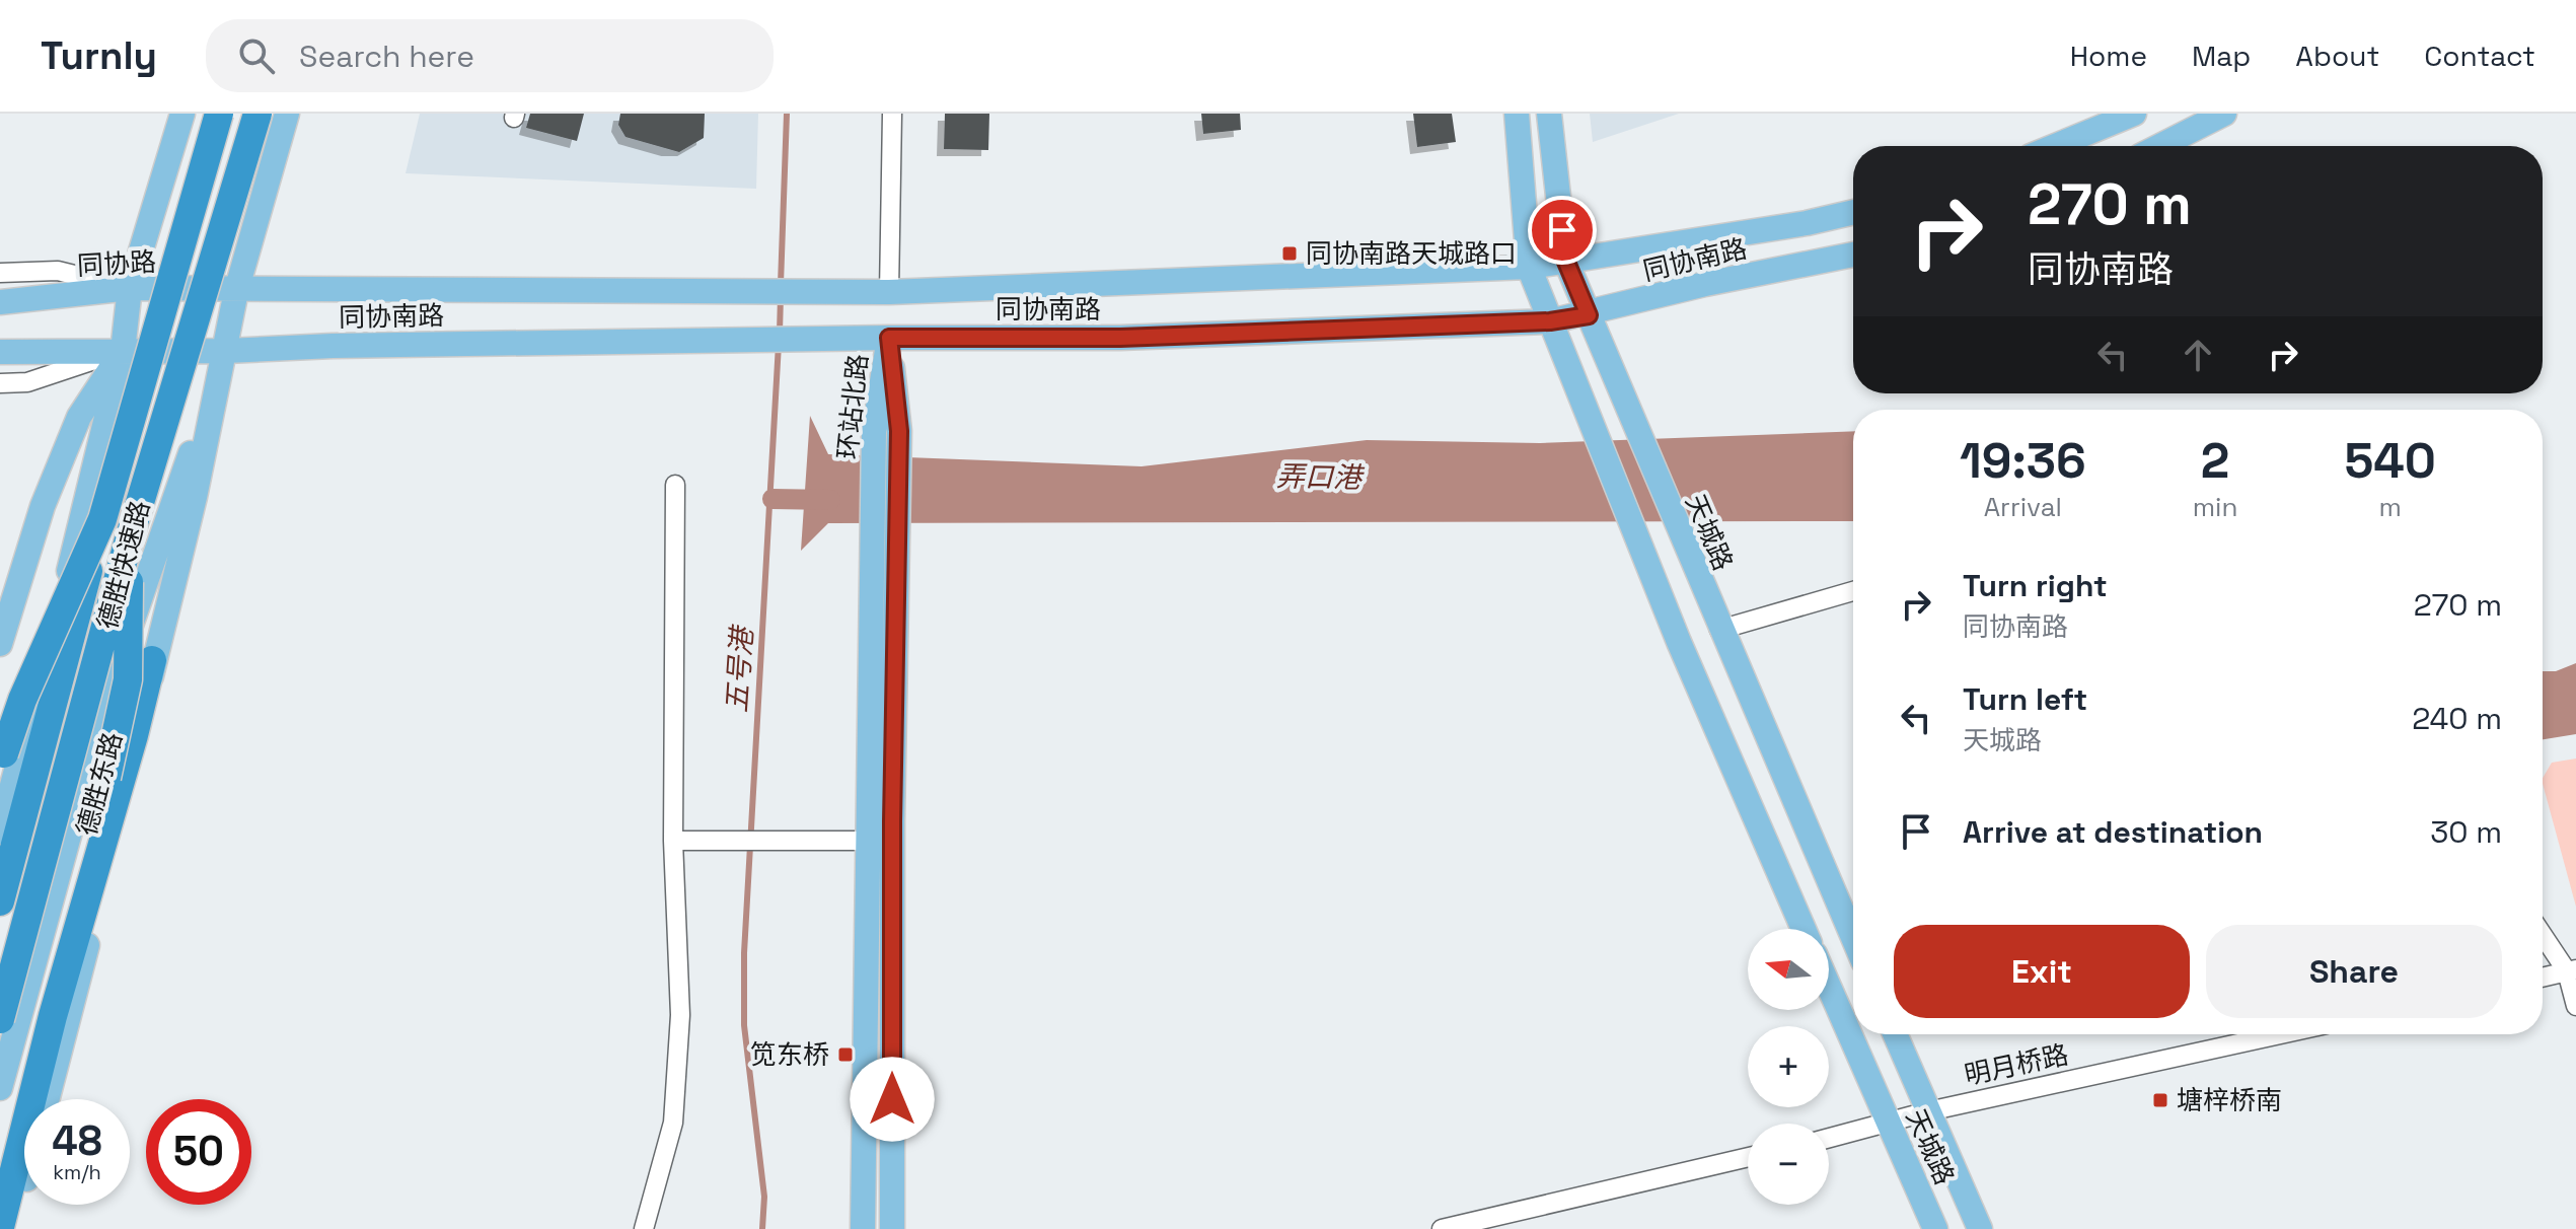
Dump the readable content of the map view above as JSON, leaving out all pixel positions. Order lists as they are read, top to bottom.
{
  "streets": {
    "highway": ["德胜快速路"],
    "main road": [
      "同协南路",
      "同协路",
      "环站北路",
      "天城路",
      "德胜东路"
    ],
    "street": ["明月桥路"]
  },
  "crossings": [
    ["同协南路", "同协路"],
    ["同协南路", "环站北路"],
    ["同协南路", "天城路"],
    ["同协南路", "德胜东路"],
    ["同协路", "德胜东路"],
    ["天城路", "明月桥路"]
  ],
  "water": ["弄口港", "五号港"],
  "places": {
    "transit": ["同协南路天城路口", "笕东桥", "塘梓桥南"]
  },
  "north": "left",
  "page": {
    "header": "Turnly",
    "search": "Search here",
    "nav": [
      "Home",
      "Map",
      "About",
      "Contact"
    ],
    "turn": ["270 m", "同协南路"],
    "eta": [
      "19:36",
      "Arrival",
      "2",
      "min",
      "540",
      "m"
    ],
    "list": [
      {
        "name": "Turn right",
        "note": "同协南路",
        "value": "270 m"
      },
      {
        "name": "Turn left",
        "note": "天城路",
        "value": "240 m"
      },
      {
        "name": "Arrive at destination",
        "value": "30 m"
      }
    ],
    "buttons": ["Exit", "Share"],
    "map_buttons": ["+", "−"],
    "speed": "48 km/h",
    "limit": "50"
  }
}
